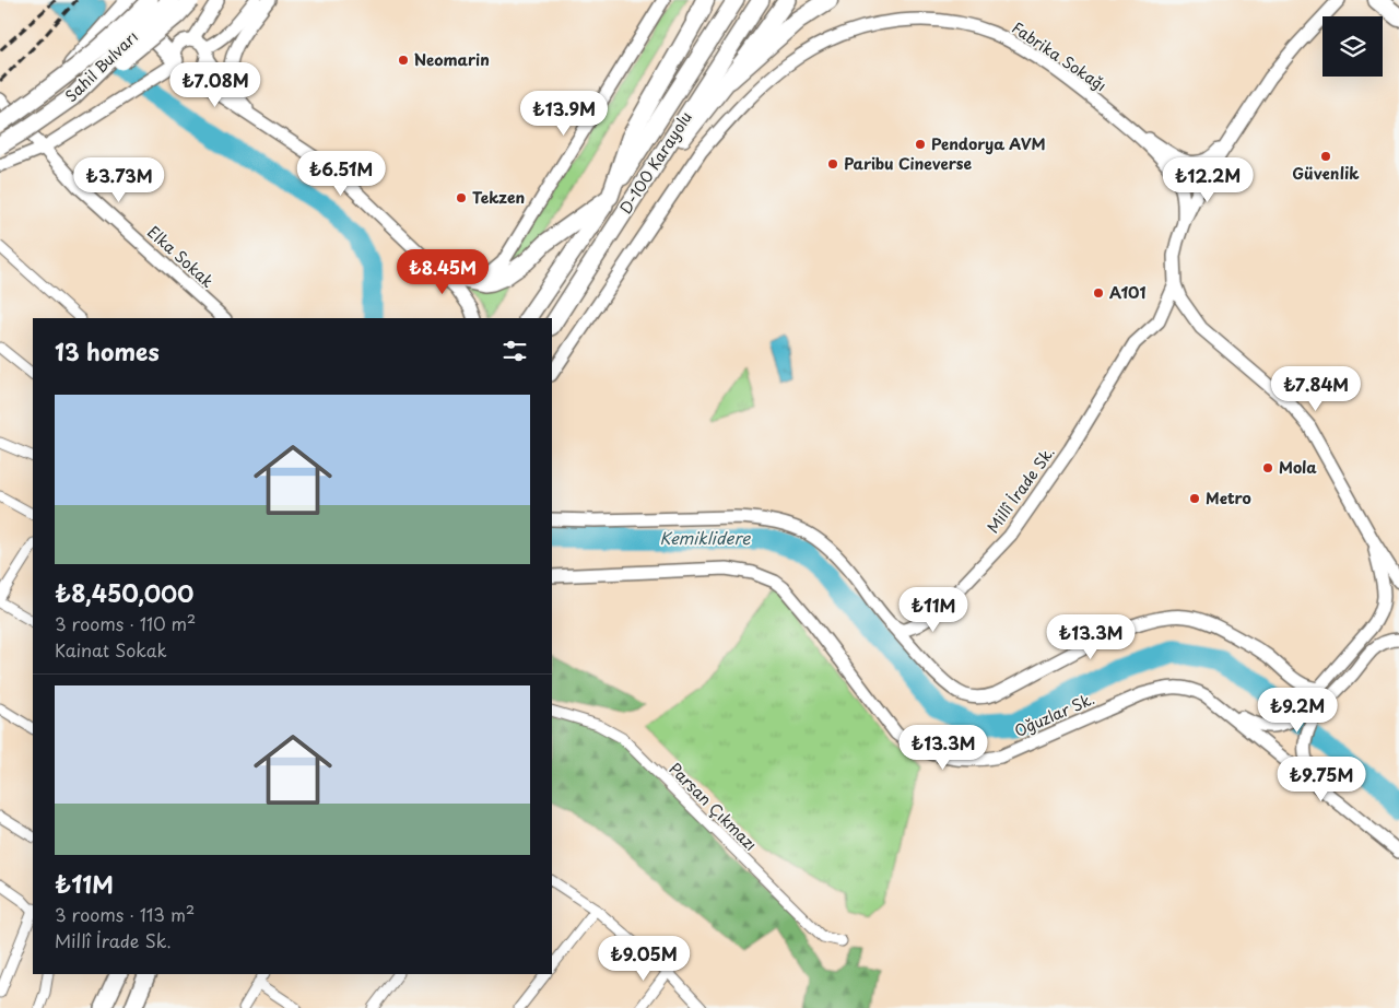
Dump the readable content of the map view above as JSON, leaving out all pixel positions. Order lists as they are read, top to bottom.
{
  "streets": {
    "highway": ["Sahil Bulvarı", "D-100 Karayolu"],
    "street": [
      "Fabrika Sokağı",
      "Elka Sokak",
      "Millî İrade Sk.",
      "Oğuzlar Sk.",
      "Parsan Çıkmazı"
    ]
  },
  "water": ["Kemiklidere"],
  "places": [
    "Neomarin",
    "Pendorya AVM",
    "Güvenlik",
    "Paribu Cineverse",
    "Tekzen",
    "A101",
    "Mola",
    "Metro"
  ],
  "page": {
    "price": [
      "₺7.08M",
      "₺13.9M",
      "₺6.51M",
      "₺3.73M",
      "₺12.2M",
      "₺8.45M",
      "₺7.84M",
      "₺11M",
      "₺13.3M",
      "₺9.2M",
      "₺13.3M",
      "₺9.75M",
      "₺9.05M"
    ],
    "heading": "13 homes",
    "list": [
      {
        "name": "₺8,450,000",
        "note": "3 rooms · 110 m² · Kainat Sokak"
      },
      {
        "name": "₺11M",
        "note": "3 rooms · 113 m² · Millî İrade Sk."
      }
    ]
  }
}
